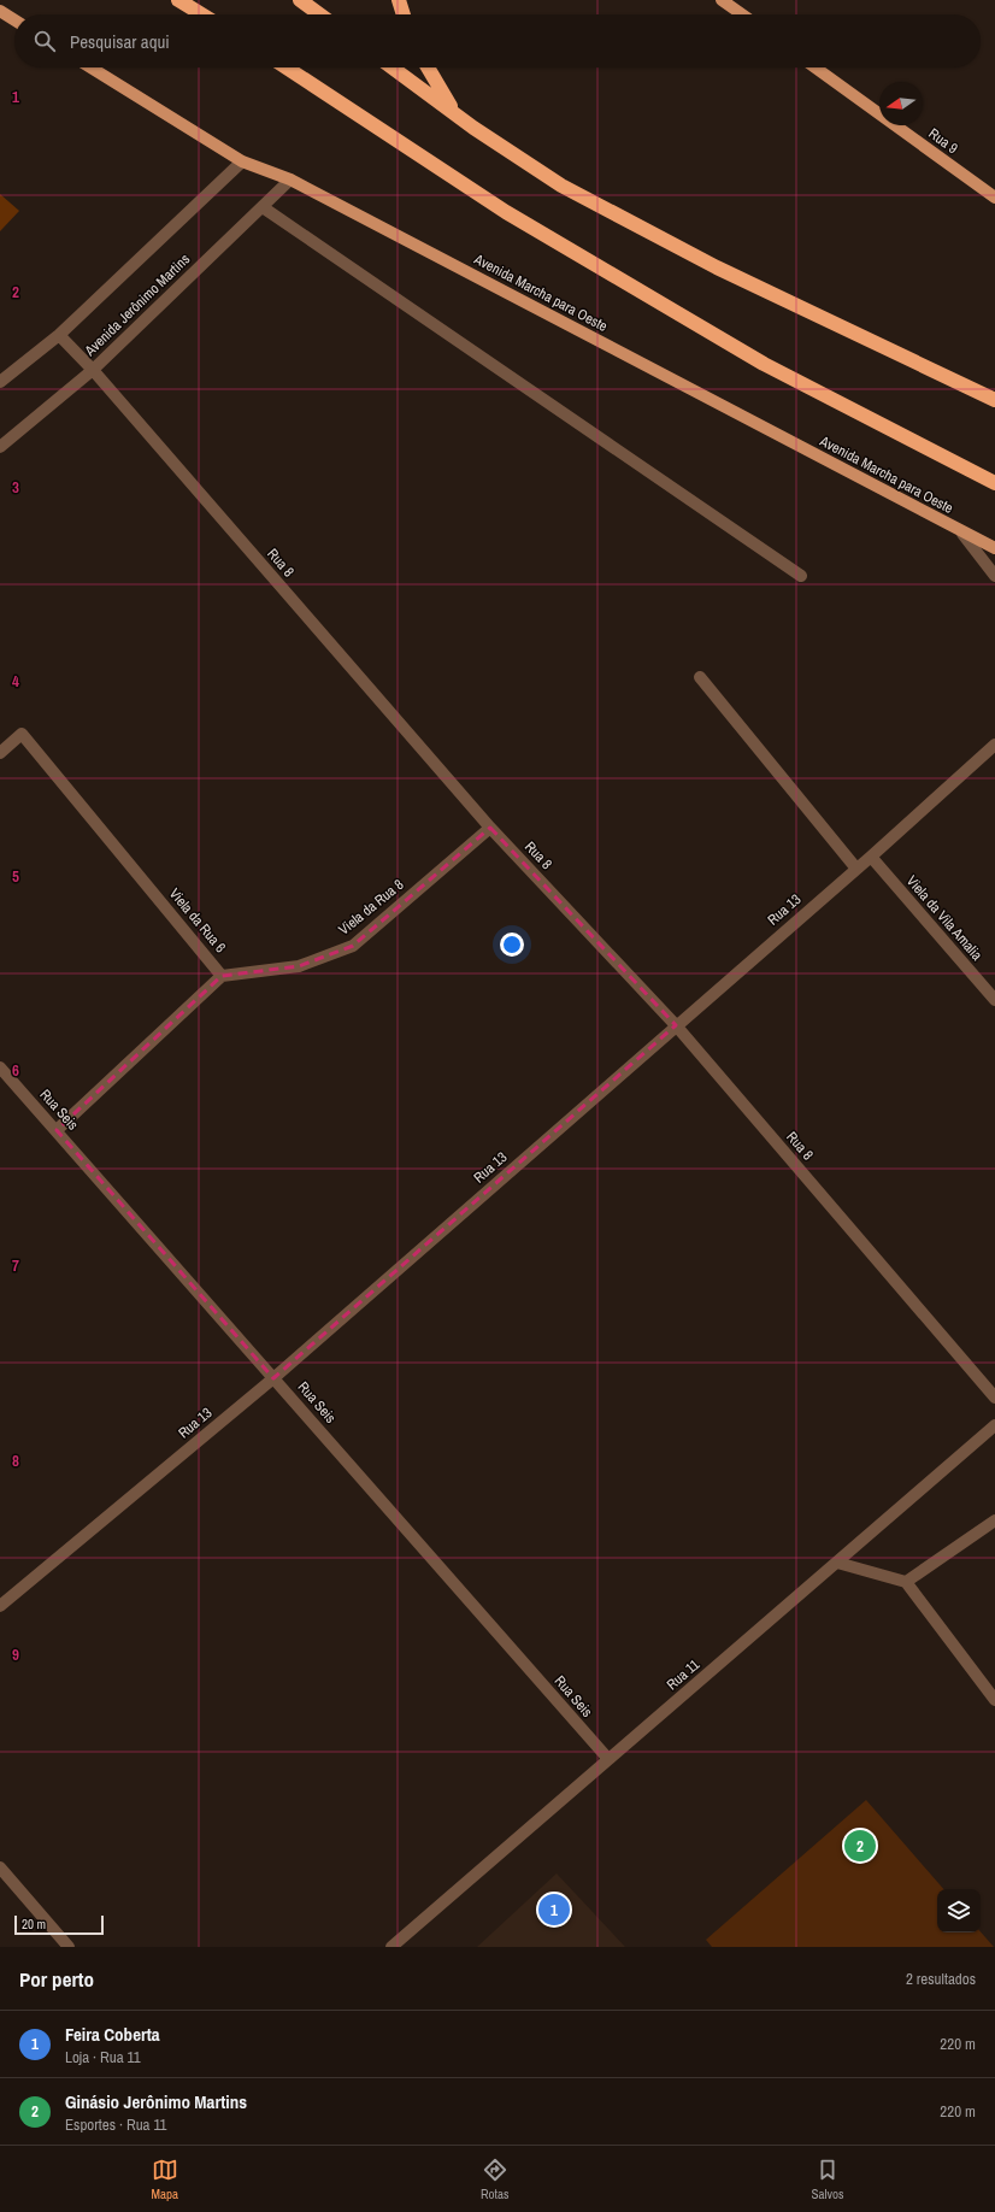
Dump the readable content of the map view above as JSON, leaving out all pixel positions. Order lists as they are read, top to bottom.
{
  "streets": {
    "main road": ["Rua 9", "Avenida Marcha para Oeste"],
    "street": [
      "Avenida Jerônimo Martins",
      "Rua 8",
      "Viela da Rua 8",
      "Rua 13",
      "Viela da Vila Amalia",
      "Viela da Rua 6",
      "Rua Seis",
      "Rua 11"
    ]
  },
  "crossings": [
    ["Avenida Marcha para Oeste", "Avenida Jerônimo Martins"],
    ["Avenida Jerônimo Martins", "Rua 8"],
    ["Rua 8", "Viela da Rua 8"],
    ["Rua 8", "Rua 13"],
    ["Viela da Rua 8", "Viela da Rua 6"],
    ["Rua 13", "Viela da Vila Amalia"],
    ["Rua 13", "Rua Seis"],
    ["Viela da Rua 6", "Rua Seis"],
    ["Rua Seis", "Rua 11"]
  ],
  "scale_bar": "20 m",
  "north": "left",
  "page": {
    "search": "Pesquisar aqui",
    "pins": ["2", "1"],
    "scale": "20 m",
    "heading": ["Por perto", "2 resultados"],
    "list": [
      {
        "mark": "1",
        "name": "Feira Coberta",
        "note": "Loja · Rua 11",
        "value": "220 m"
      },
      {
        "mark": "2",
        "name": "Ginásio Jerônimo Martins",
        "note": "Esportes · Rua 11",
        "value": "220 m"
      }
    ],
    "nav": ["Mapa", "Rotas", "Salvos"]
  },
  "grid": {
    "rows": [
      "1",
      "2",
      "3",
      "4",
      "5",
      "6",
      "7",
      "8",
      "9"
    ]
  }
}
